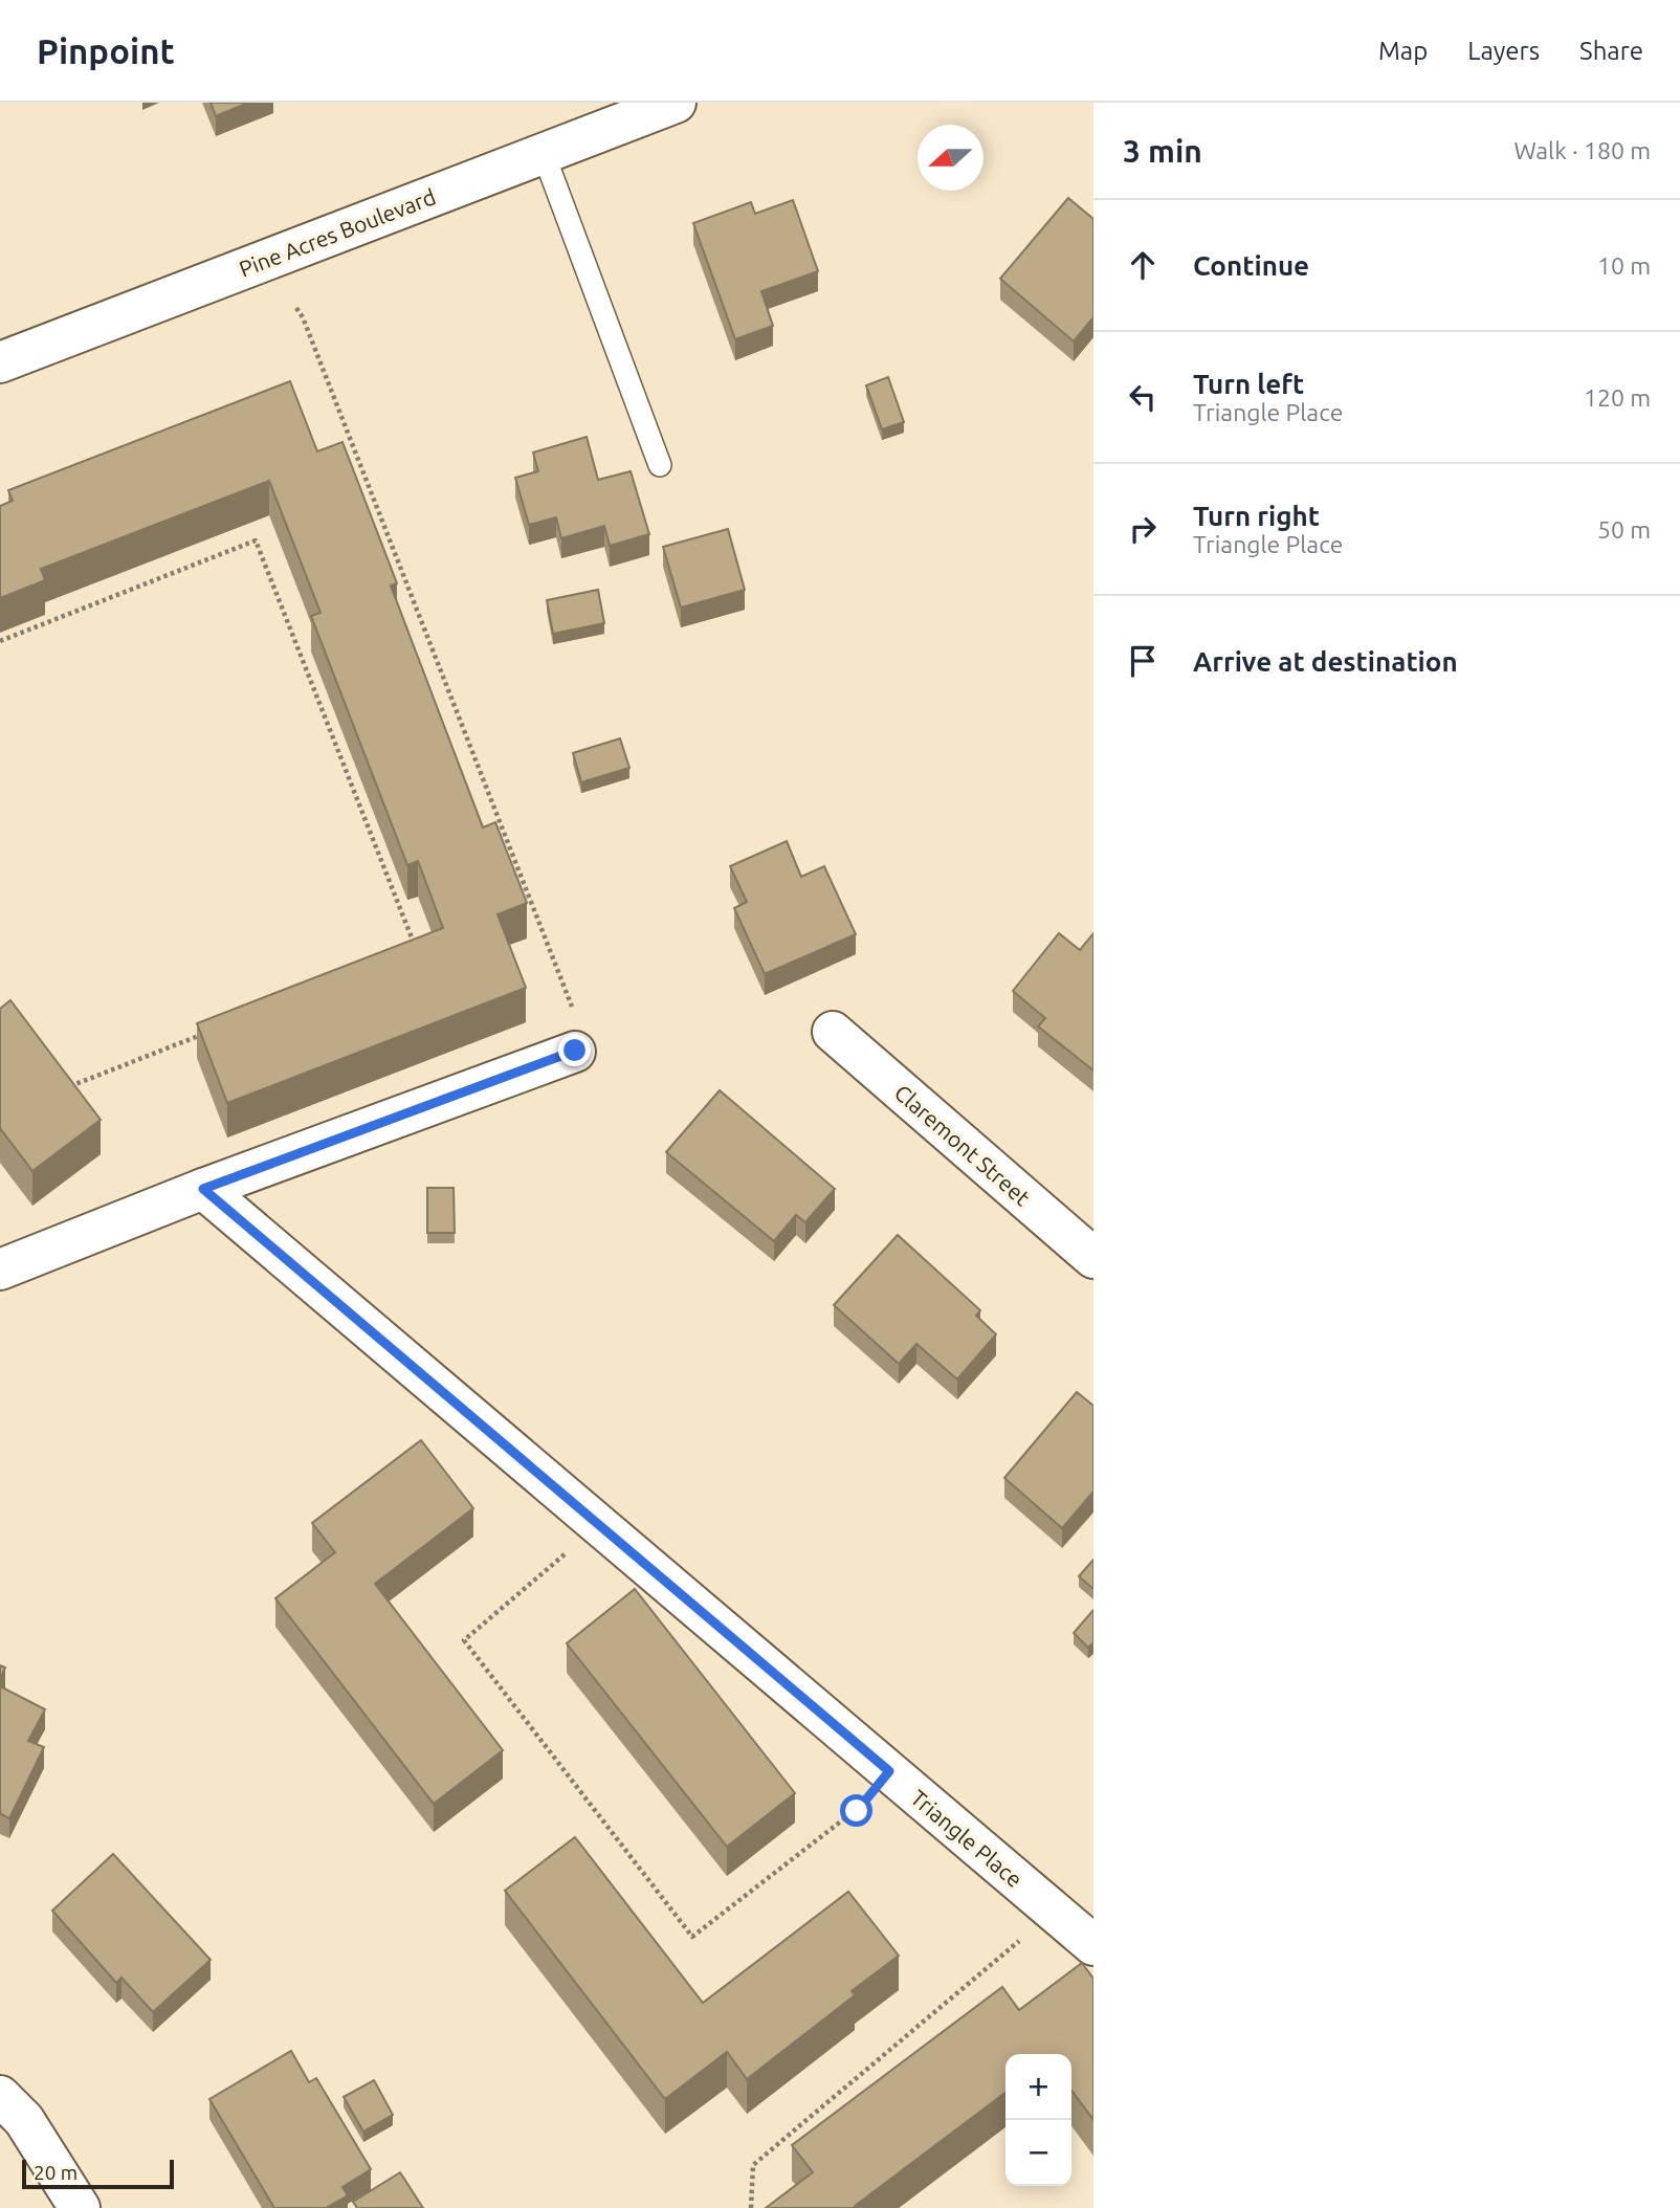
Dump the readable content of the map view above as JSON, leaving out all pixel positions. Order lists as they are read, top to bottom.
{
  "streets": {
    "street": ["Pine Acres Boulevard", "Claremont Street", "Triangle Place"]
  },
  "scale_bar": "20 m",
  "north": "left",
  "page": {
    "header": "Pinpoint",
    "nav": ["Map", "Layers", "Share"],
    "heading": ["3 min", "Walk · 180 m"],
    "list": [
      ["Continue", "10 m"],
      ["Turn left", "Triangle Place", "120 m"],
      ["Turn right", "Triangle Place", "50 m"],
      "Arrive at destination"
    ],
    "map_buttons": ["+", "−"],
    "scale": "20 m"
  }
}
